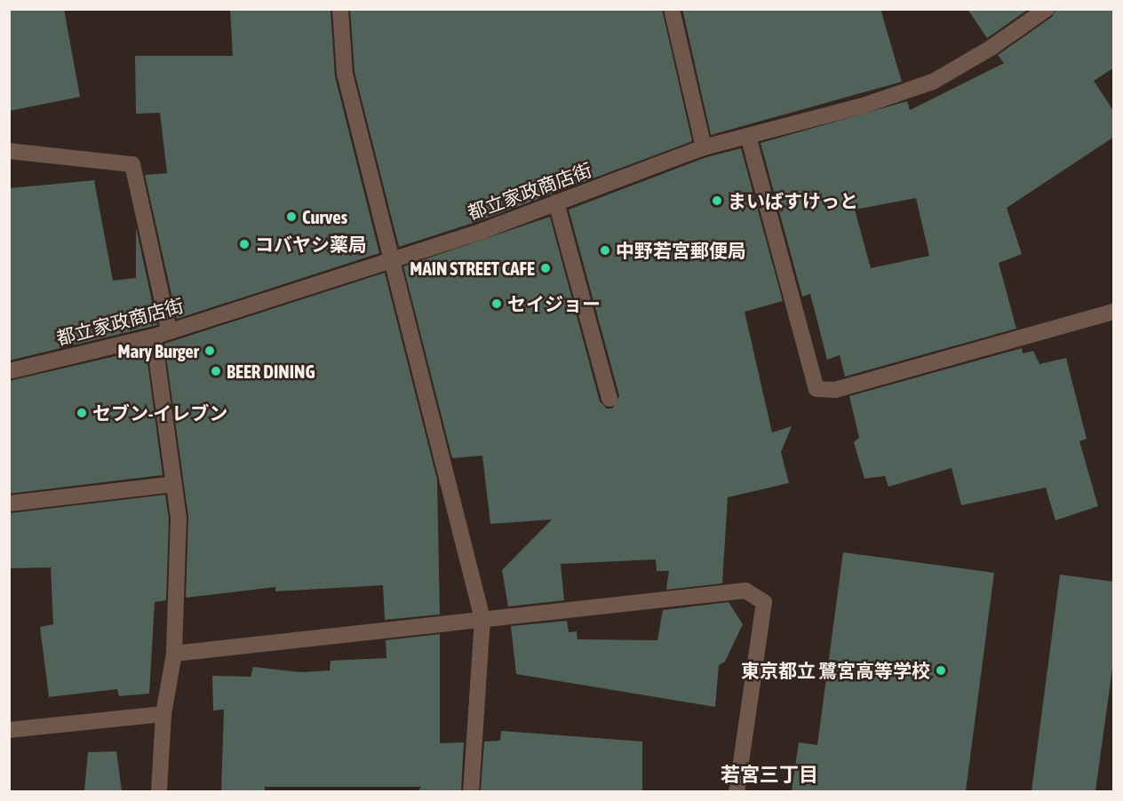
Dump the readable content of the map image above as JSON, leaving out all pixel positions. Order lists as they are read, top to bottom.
{
  "streets": {
    "street": ["都立家政商店街"]
  },
  "districts": ["若宮三丁目"],
  "places": [
    "まいばすけっと",
    "Curves",
    "コバヤシ薬局",
    "中野若宮郵便局",
    "MAIN STREET CAFE",
    "セイジョー",
    "Mary Burger",
    "BEER DINING",
    "セブン-イレブン",
    "東京都立 鷺宮高等学校"
  ]
}
